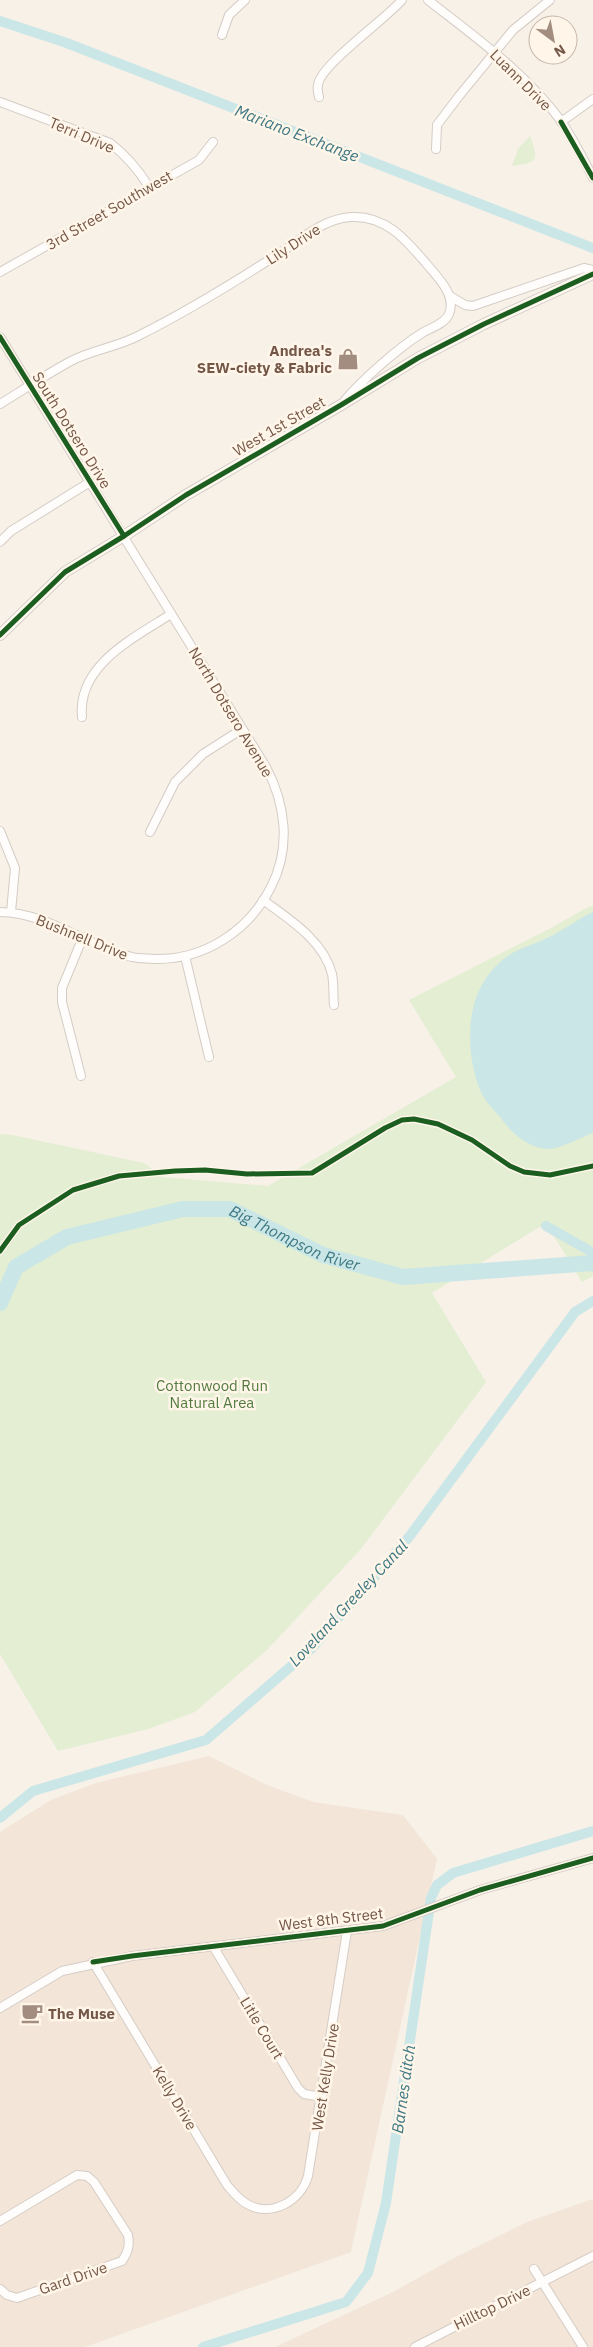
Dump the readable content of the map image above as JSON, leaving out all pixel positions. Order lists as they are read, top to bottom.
{
  "streets": {
    "main road": ["West 1st Street"],
    "street": [
      "Luann Drive",
      "Terri Drive",
      "3rd Street Southwest",
      "Lily Drive",
      "South Dotsero Drive",
      "North Dotsero Avenue",
      "Bushnell Drive",
      "West 8th Street",
      "Litle Court",
      "West Kelly Drive",
      "Kelly Drive",
      "Gard Drive",
      "Hilltop Drive"
    ]
  },
  "crossings": [
    ["Terri Drive", "3rd Street Southwest"],
    ["Lily Drive", "South Dotsero Drive"],
    ["West 1st Street", "South Dotsero Drive"],
    ["West 1st Street", "North Dotsero Avenue"],
    ["South Dotsero Drive", "North Dotsero Avenue"],
    ["North Dotsero Avenue", "Bushnell Drive"],
    ["West 8th Street", "Litle Court"],
    ["West 8th Street", "West Kelly Drive"],
    ["West 8th Street", "Kelly Drive"],
    ["Litle Court", "West Kelly Drive"],
    ["West Kelly Drive", "Kelly Drive"]
  ],
  "water": [
    "Mariano Exchange",
    "Big Thompson River",
    "Loveland Greeley Canal",
    "Barnes ditch"
  ],
  "parks": ["Cottonwood Run Natural Area"],
  "places": {
    "shop": ["Andrea's SEW-ciety & Fabric"],
    "cafe": ["The Muse"]
  },
  "north": "bottom right"
}
